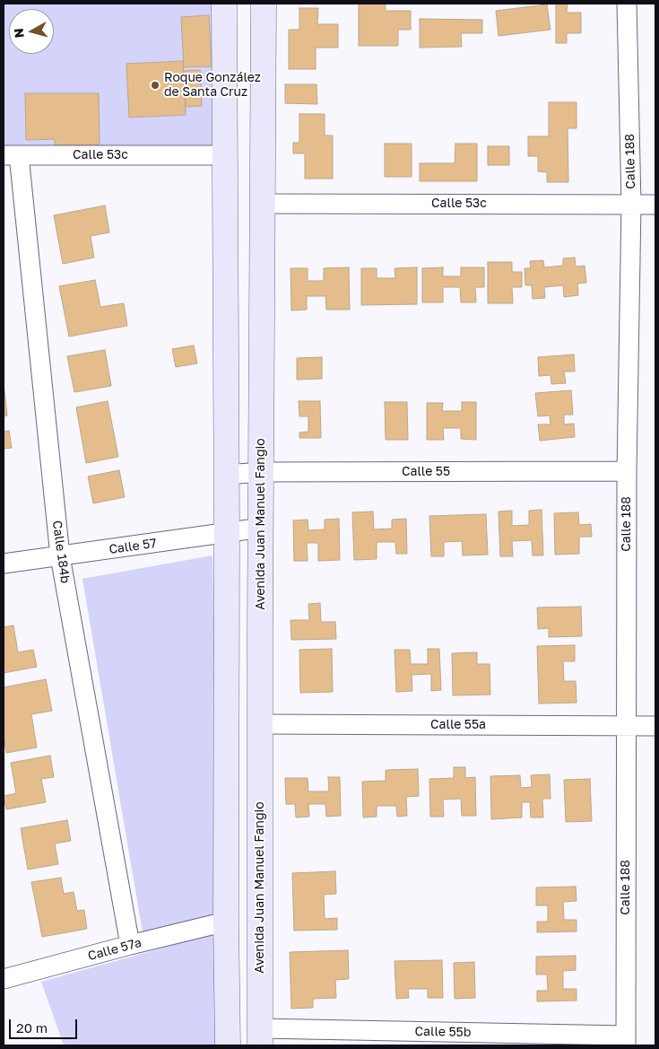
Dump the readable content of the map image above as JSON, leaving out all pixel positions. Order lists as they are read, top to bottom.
{
  "streets": {
    "main road": ["Avenida Juan Manuel Fangio"],
    "street": [
      "Calle 53c",
      "Calle 188",
      "Calle 55",
      "Calle 57",
      "Calle 184b",
      "Calle 55a",
      "Calle 57a",
      "Calle 55b"
    ]
  },
  "crossings": [
    ["Calle 53c", "Calle 188"],
    ["Calle 53c", "Avenida Juan Manuel Fangio"],
    ["Calle 53c", "Calle 184b"],
    ["Calle 188", "Calle 55"],
    ["Calle 188", "Calle 55a"],
    ["Calle 188", "Calle 55b"],
    ["Calle 55", "Avenida Juan Manuel Fangio"],
    ["Avenida Juan Manuel Fangio", "Calle 57"],
    ["Avenida Juan Manuel Fangio", "Calle 55a"],
    ["Avenida Juan Manuel Fangio", "Calle 55b"],
    ["Calle 57", "Calle 184b"],
    ["Calle 184b", "Calle 57a"]
  ],
  "places": ["Roque González de Santa Cruz"],
  "scale_bar": "20 m",
  "north": "left"
}
